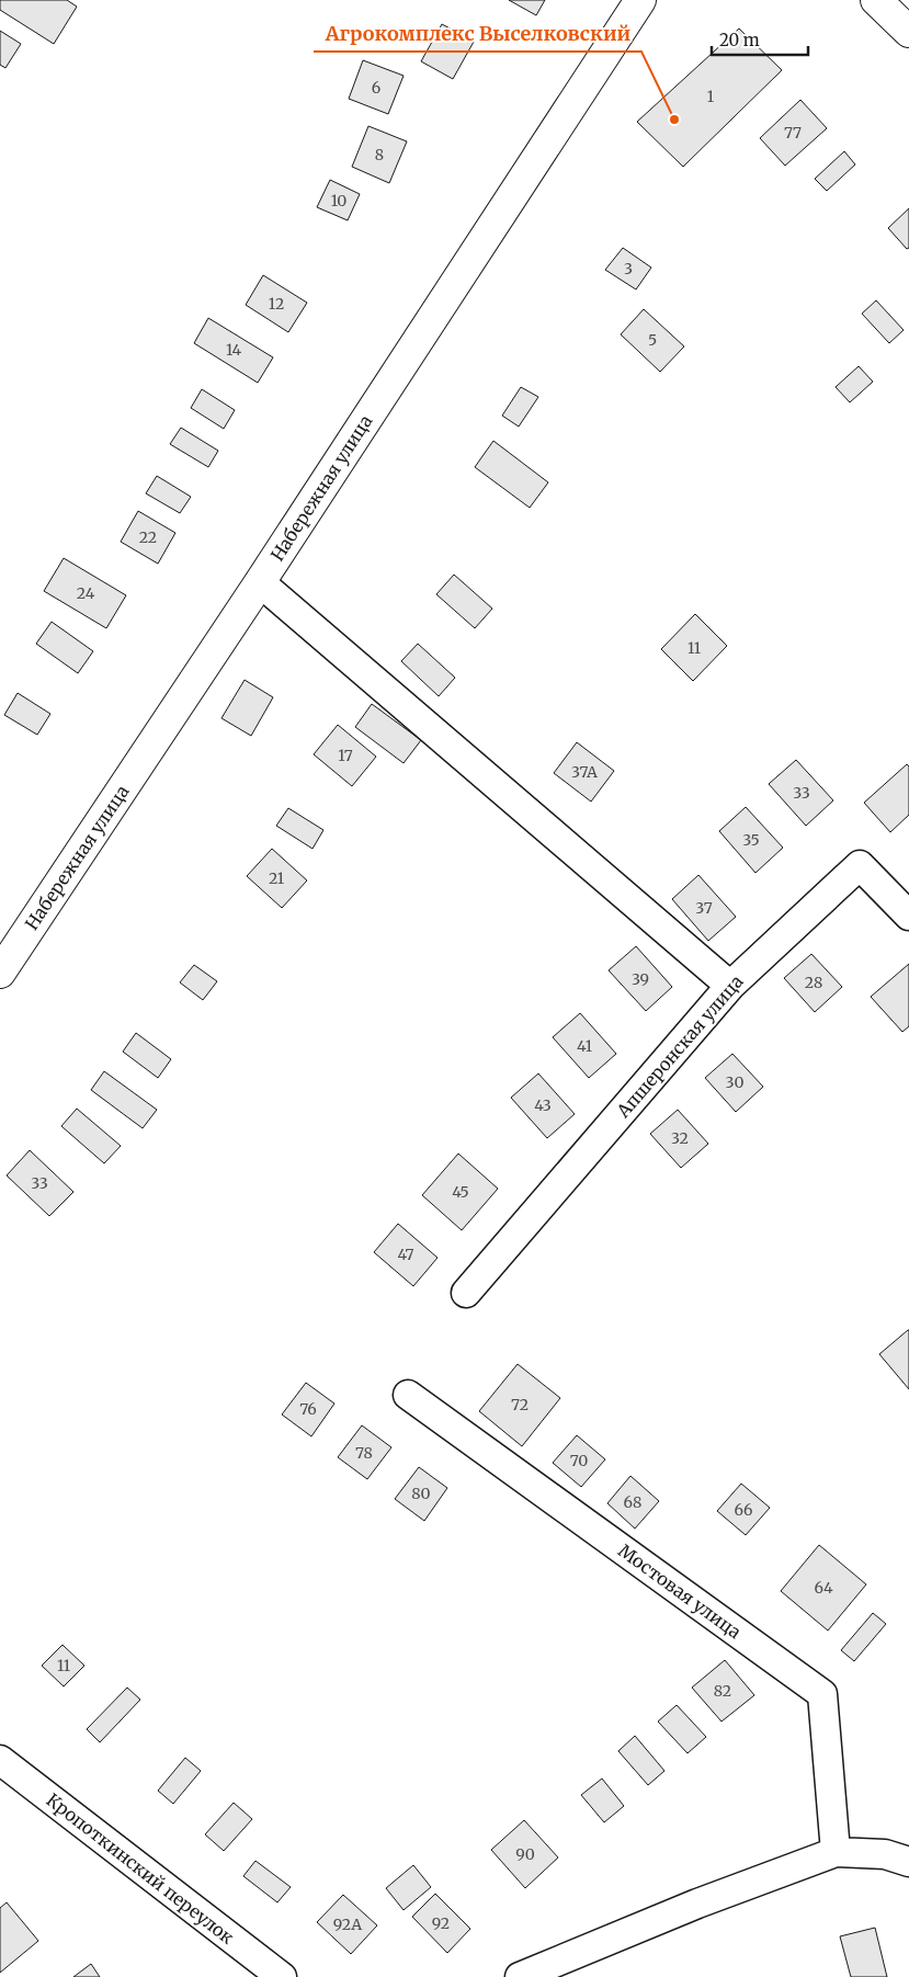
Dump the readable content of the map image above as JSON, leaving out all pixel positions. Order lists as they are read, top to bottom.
{
  "streets": {
    "street": [
      "Набережная улица",
      "Апшеронская улица",
      "Мостовая улица",
      "Кропоткинский переулок"
    ]
  },
  "places": ["Агрокомплекс Выселковский"],
  "house_numbers": [
    "6",
    "1",
    "77",
    "8",
    "10",
    "3",
    "12",
    "5",
    "14",
    "22",
    "24",
    "11",
    "17",
    "37А",
    "33",
    "35",
    "21",
    "37",
    "39",
    "28",
    "41",
    "30",
    "43",
    "32",
    "33",
    "45",
    "47",
    "72",
    "76",
    "78",
    "70",
    "80",
    "68",
    "66",
    "64",
    "11",
    "82",
    "90",
    "92",
    "92А"
  ],
  "scale_bar": "20 m"
}
